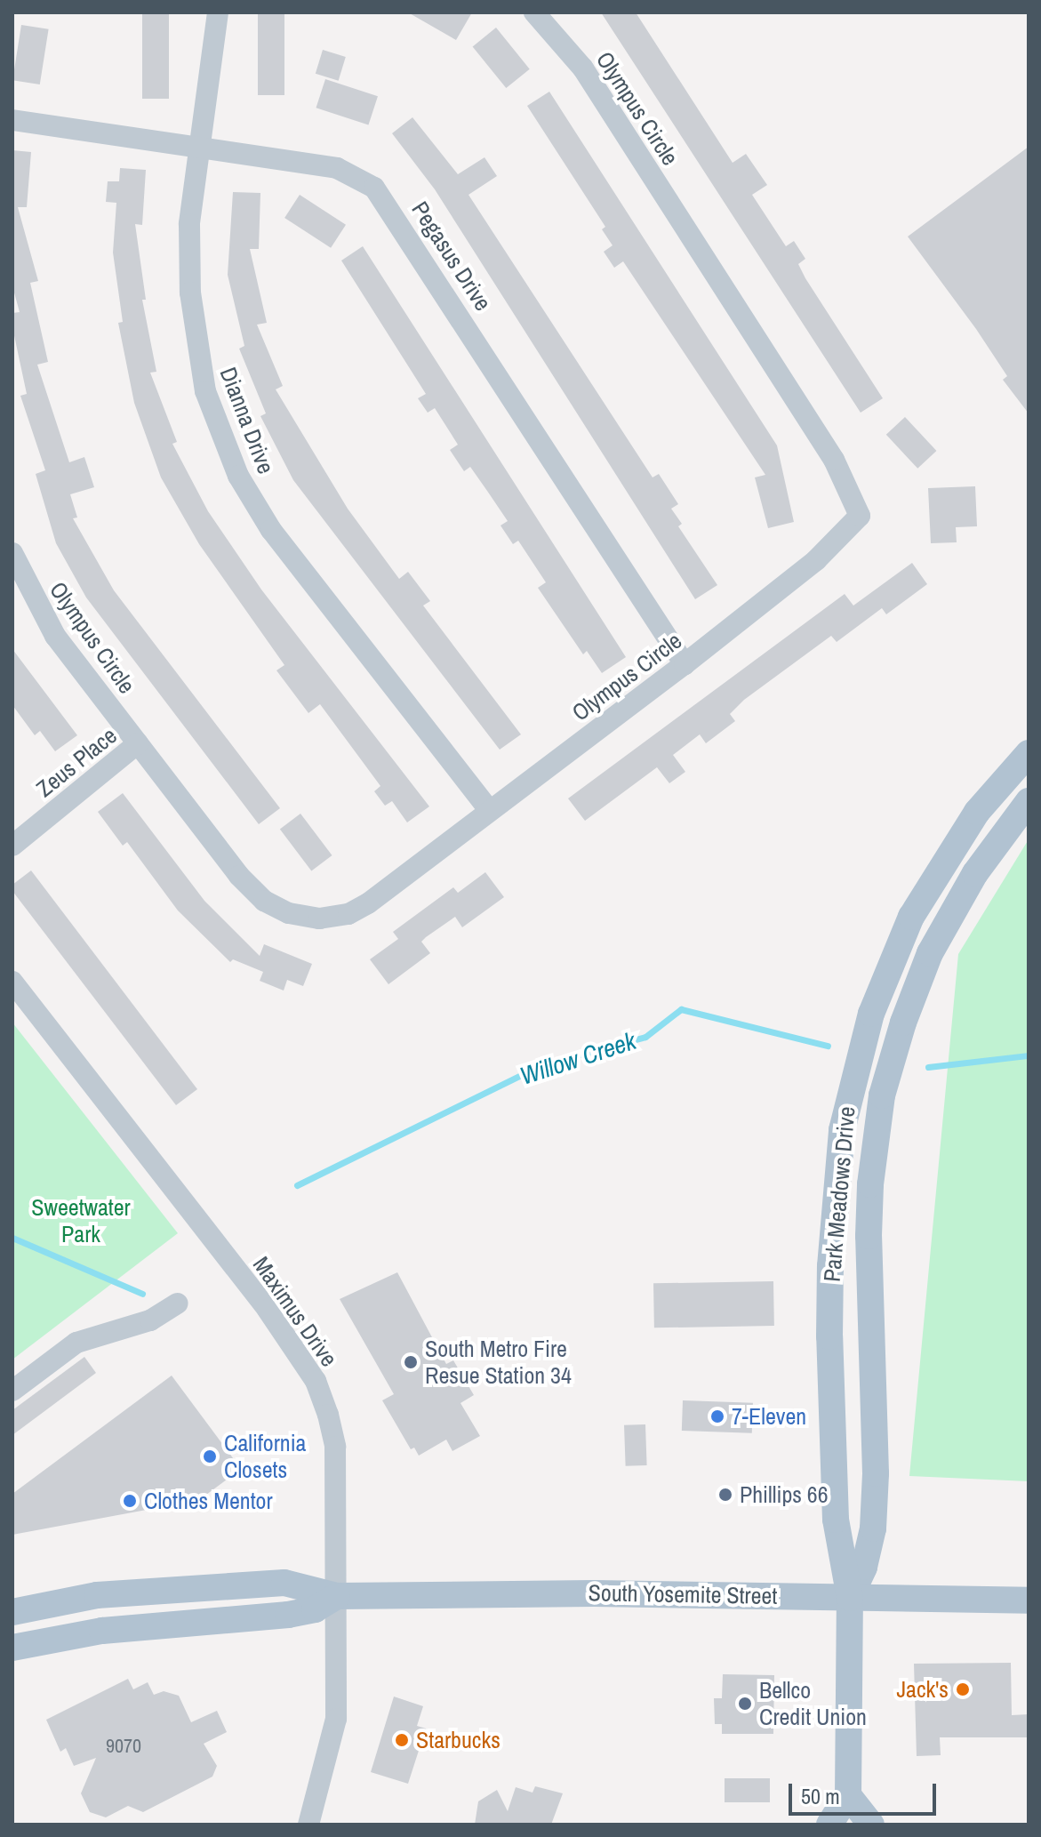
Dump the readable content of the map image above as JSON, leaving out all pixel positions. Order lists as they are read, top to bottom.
{
  "streets": {
    "main road": ["Park Meadows Drive", "South Yosemite Street"],
    "street": [
      "Olympus Circle",
      "Pegasus Drive",
      "Dianna Drive",
      "Zeus Place",
      "Maximus Drive"
    ]
  },
  "crossings": [
    ["Olympus Circle", "Pegasus Drive"],
    ["Olympus Circle", "Dianna Drive"],
    ["Olympus Circle", "Zeus Place"],
    ["Pegasus Drive", "Dianna Drive"],
    ["Park Meadows Drive", "South Yosemite Street"],
    ["Maximus Drive", "South Yosemite Street"]
  ],
  "water": ["Willow Creek"],
  "parks": ["Sweetwater Park"],
  "places": [
    "South Metro Fire Resue Station 34",
    "7-Eleven",
    "California Closets",
    "Phillips 66",
    "Clothes Mentor",
    "Jack's",
    "Bellco Credit Union",
    "Starbucks"
  ],
  "house_numbers": ["9070"],
  "scale_bar": "50 m"
}
